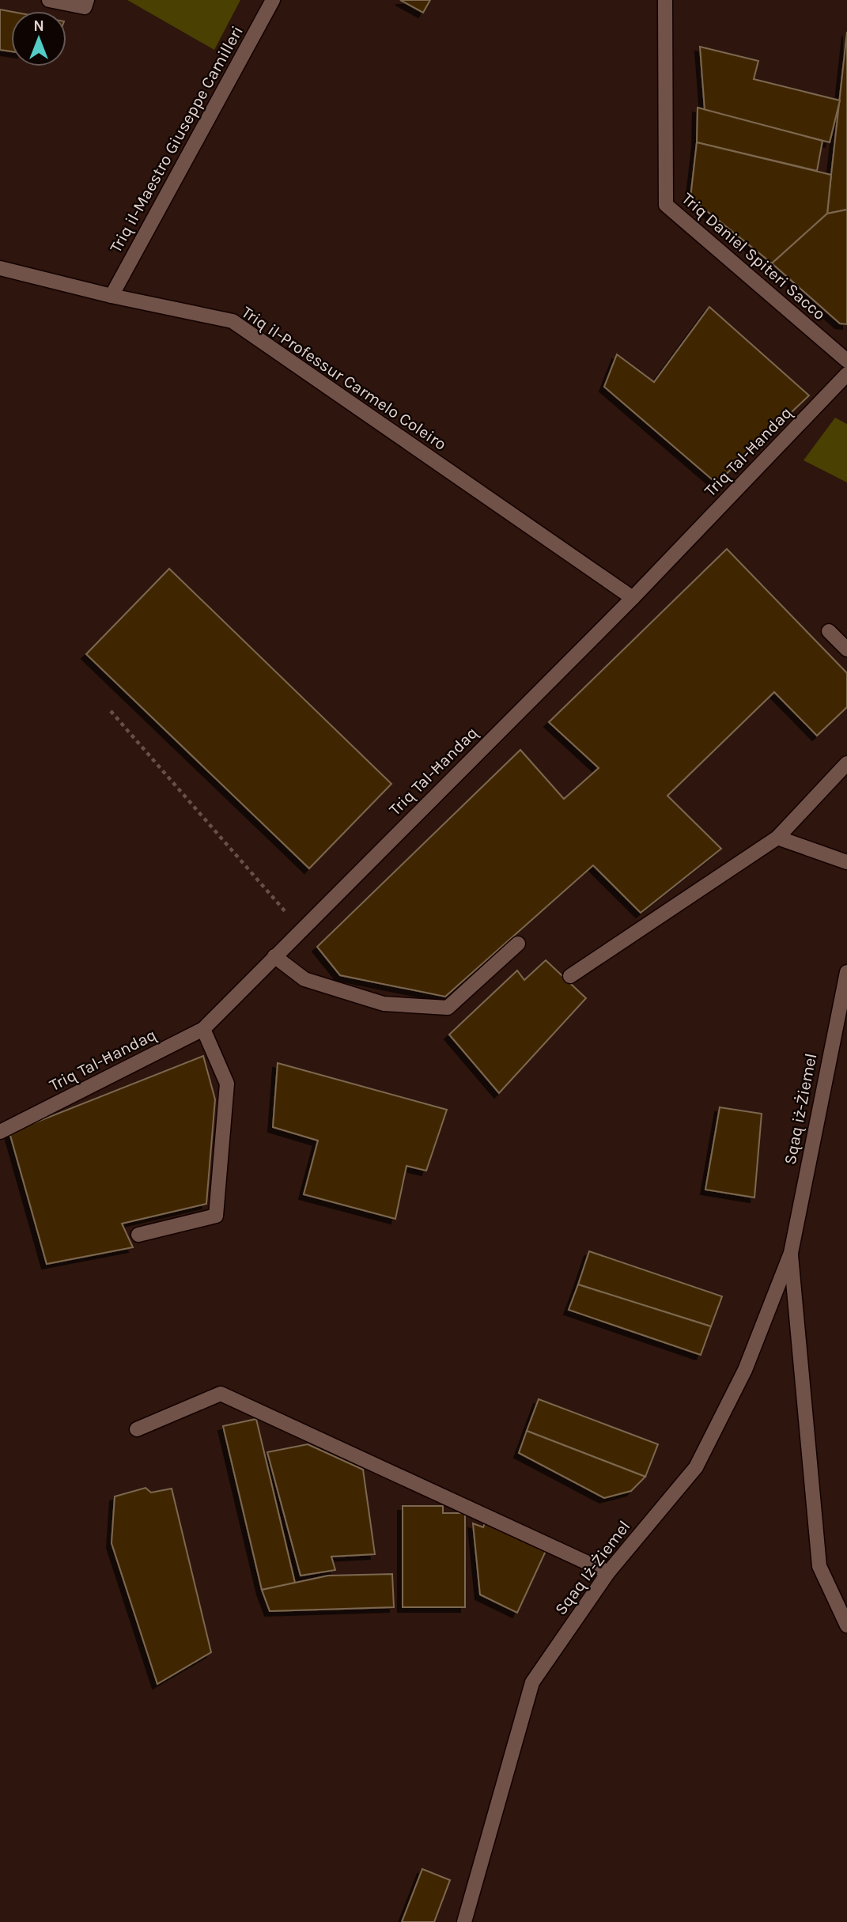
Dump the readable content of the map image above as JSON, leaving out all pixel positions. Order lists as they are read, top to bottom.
{
  "streets": {
    "street": [
      "Triq il-Maestro Giuseppe Camilleri",
      "Triq Daniel Spiteri Sacco",
      "Triq il-Professur Carmelo Coleiro",
      "Triq Tal-Ħandaq",
      "Sqaq iż-Żiemel",
      "Sqaq Iż-Żiemel"
    ]
  },
  "crossings": [
    ["Triq il-Maestro Giuseppe Camilleri", "Triq il-Professur Carmelo Coleiro"],
    ["Triq il-Professur Carmelo Coleiro", "Triq Tal-Ħandaq"],
    ["Sqaq iż-Żiemel", "Sqaq Iż-Żiemel"]
  ],
  "north": "top"
}
